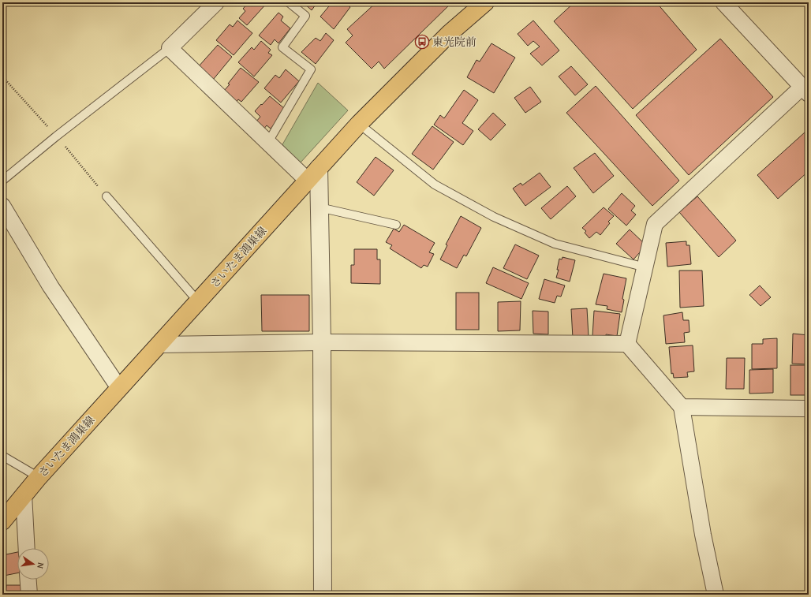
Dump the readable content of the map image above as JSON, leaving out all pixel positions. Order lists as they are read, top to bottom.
{
  "streets": {
    "main road": ["さいたま鴻巣線"]
  },
  "places": {
    "bus stop": ["東光院前"]
  },
  "north": "right"
}
